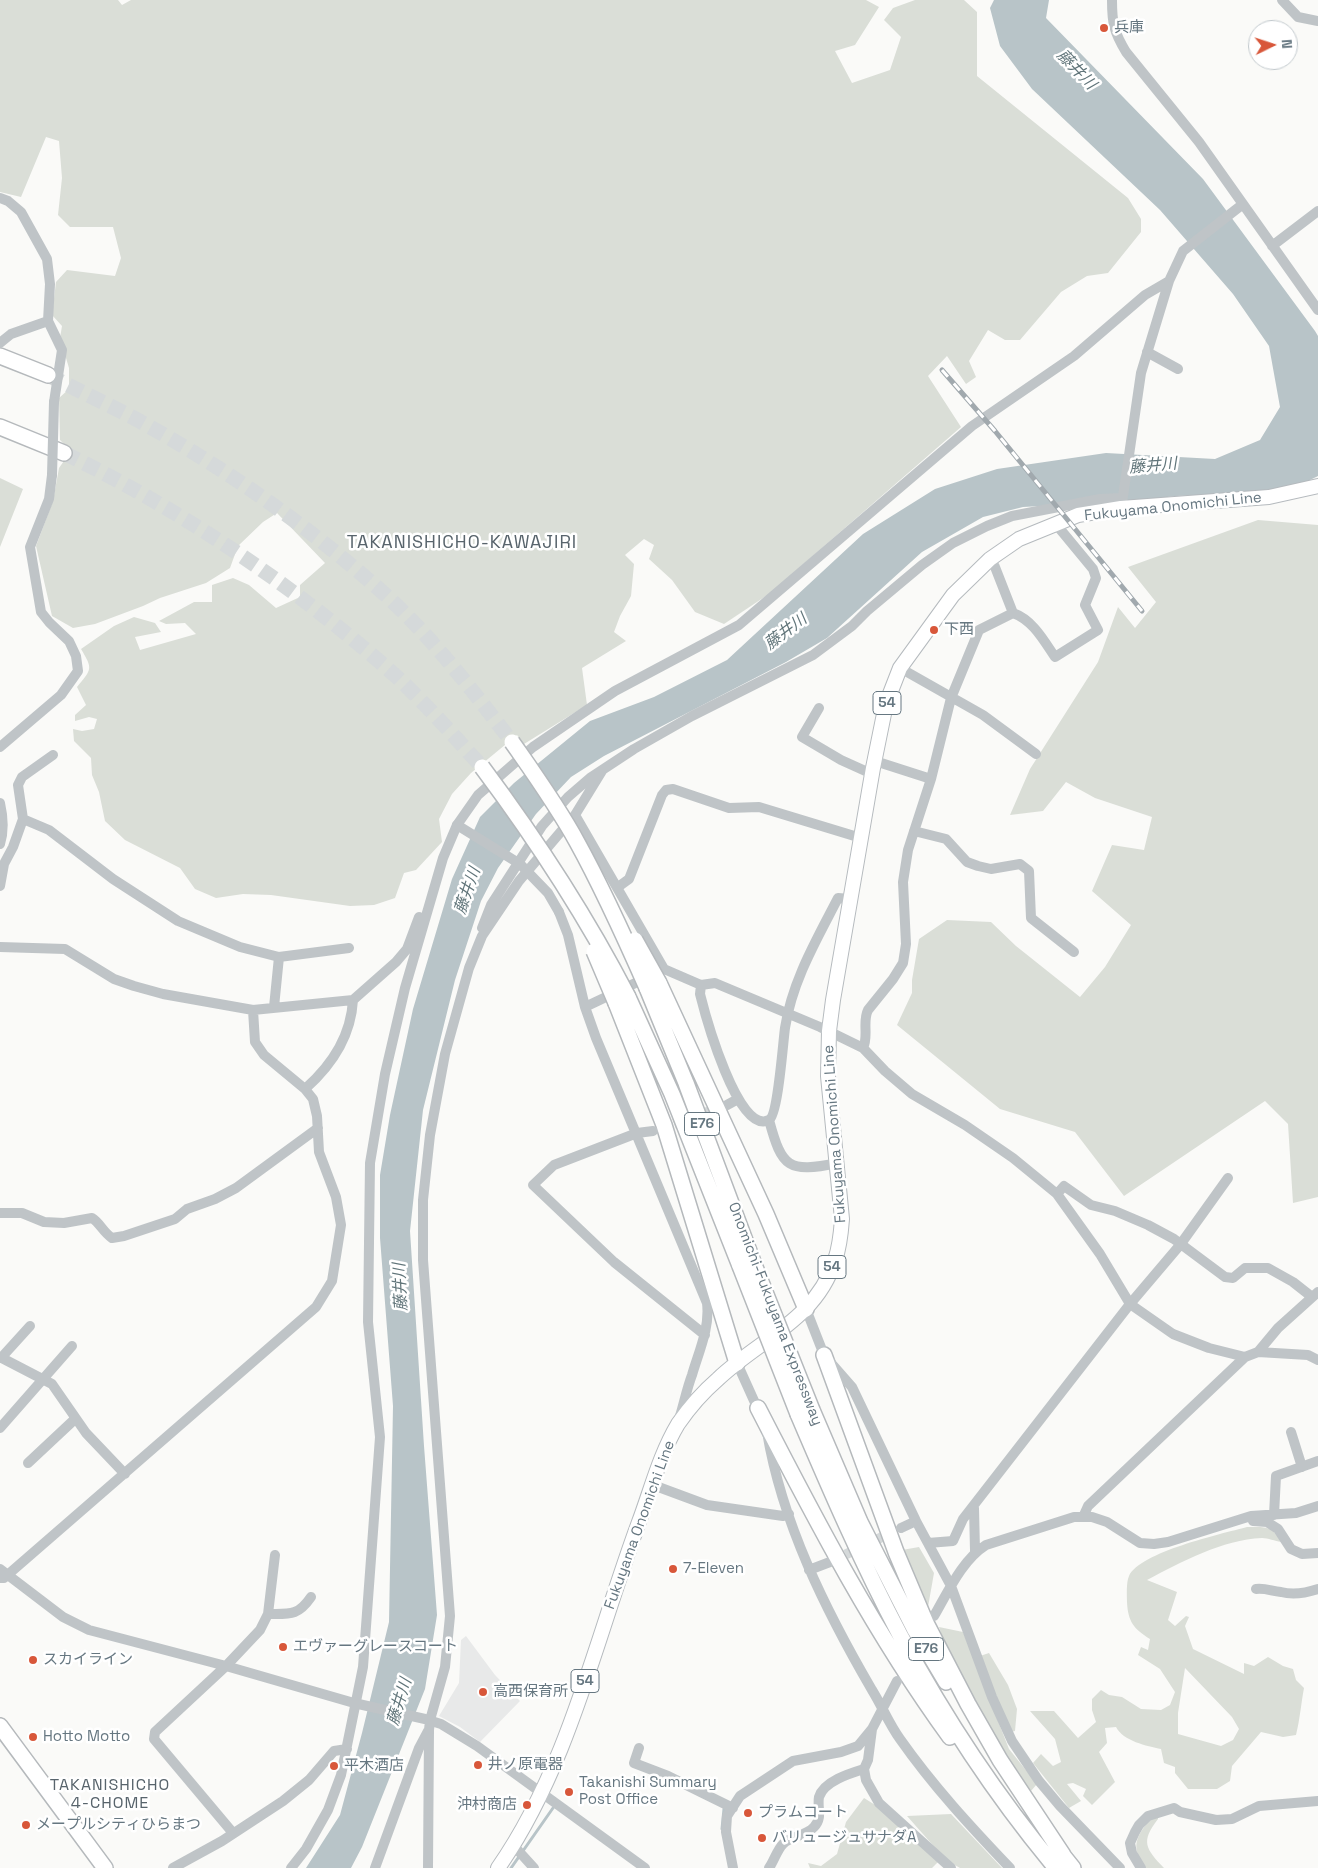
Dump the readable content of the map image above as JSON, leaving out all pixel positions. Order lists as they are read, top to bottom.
{
  "streets": {
    "highway": ["E76", "Onomichi-Fukuyama Expressway"],
    "main road": ["Fukuyama Onomichi Line", "54"]
  },
  "districts": ["TAKANISHICHO-KAWAJIRI", "TAKANISHICHO 4-CHOME"],
  "water": ["藤井川"],
  "places": [
    "兵庫",
    "下西",
    "7-Eleven",
    "エヴァーグレースコート",
    "スカイライン",
    "高西保育所",
    "Hotto Motto",
    "井ノ原電器",
    "平木酒店",
    "Takanishi Summary Post Office",
    "沖村商店",
    "プラムコート",
    "メープルシティひらまつ",
    "バリュージュサナダA"
  ],
  "north": "right"
}
